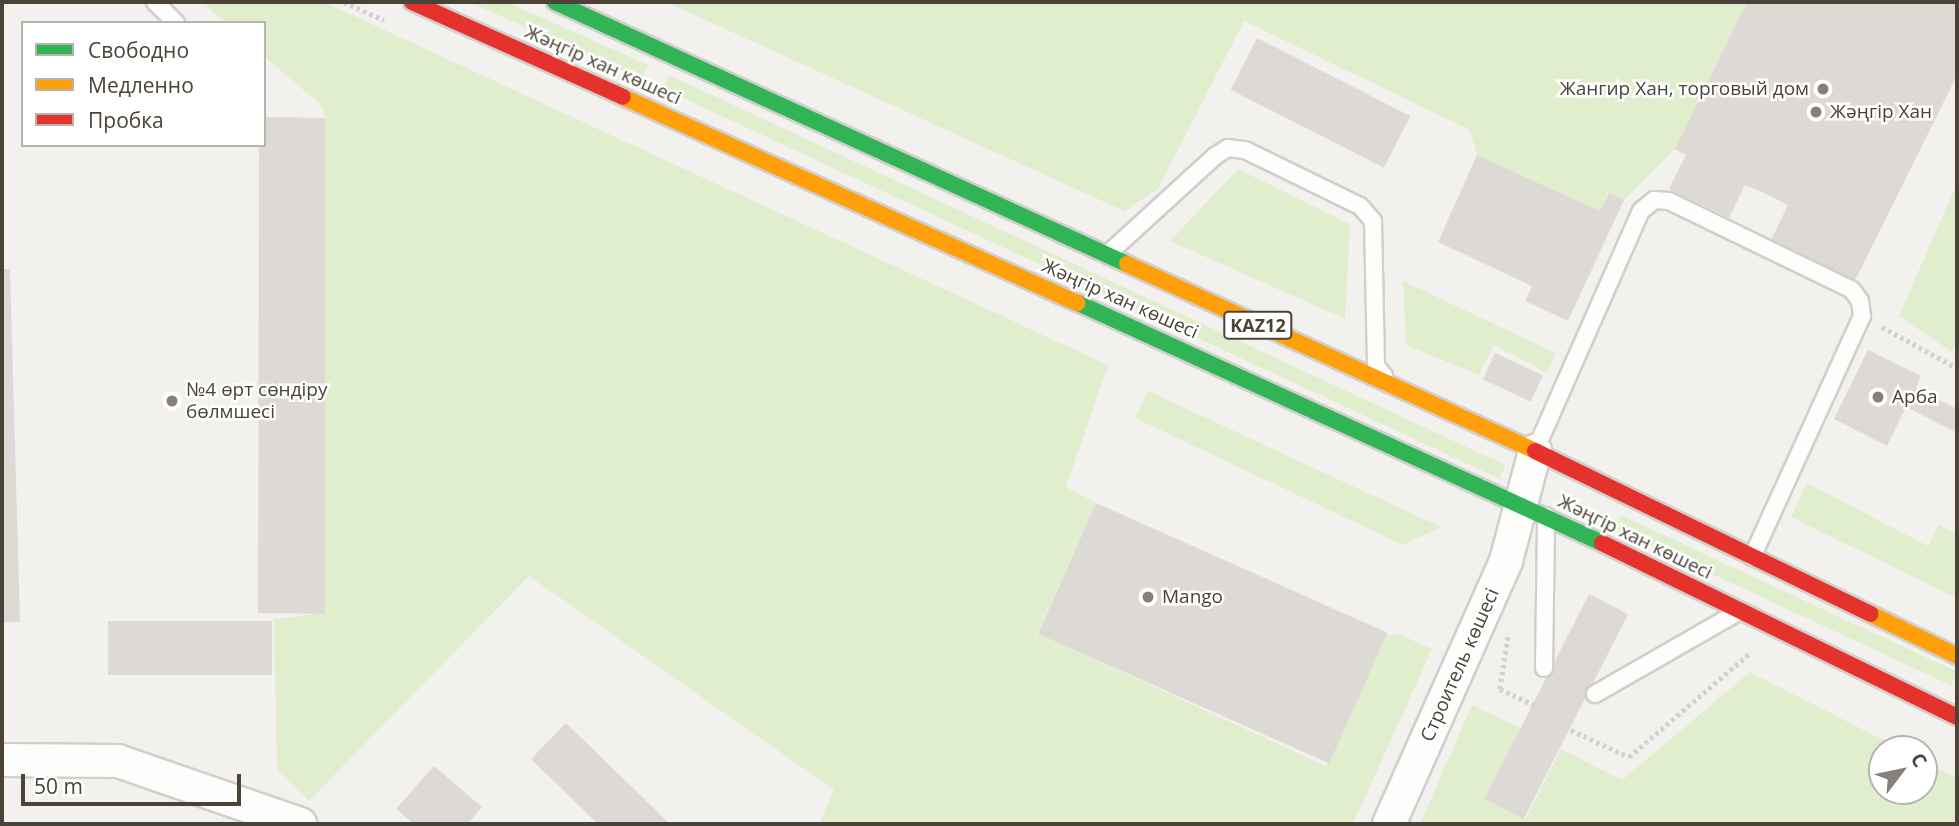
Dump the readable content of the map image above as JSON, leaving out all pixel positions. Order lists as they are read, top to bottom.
{
  "streets": {
    "main road": ["Жәңгір хан көшесі", "KAZ12"],
    "street": ["Строитель көшесі"]
  },
  "crossings": [
    ["Жәңгір хан көшесі", "Строитель көшесі"]
  ],
  "places": [
    "Жангир Хан, торговый дом",
    "Жәңгір Хан",
    "Арба",
    "№4 өрт сөндіру бөлмшесі",
    "Mango"
  ],
  "legend": ["Свободно", "Медленно", "Пробка"],
  "scale_bar": "50 m",
  "north": "top right"
}
